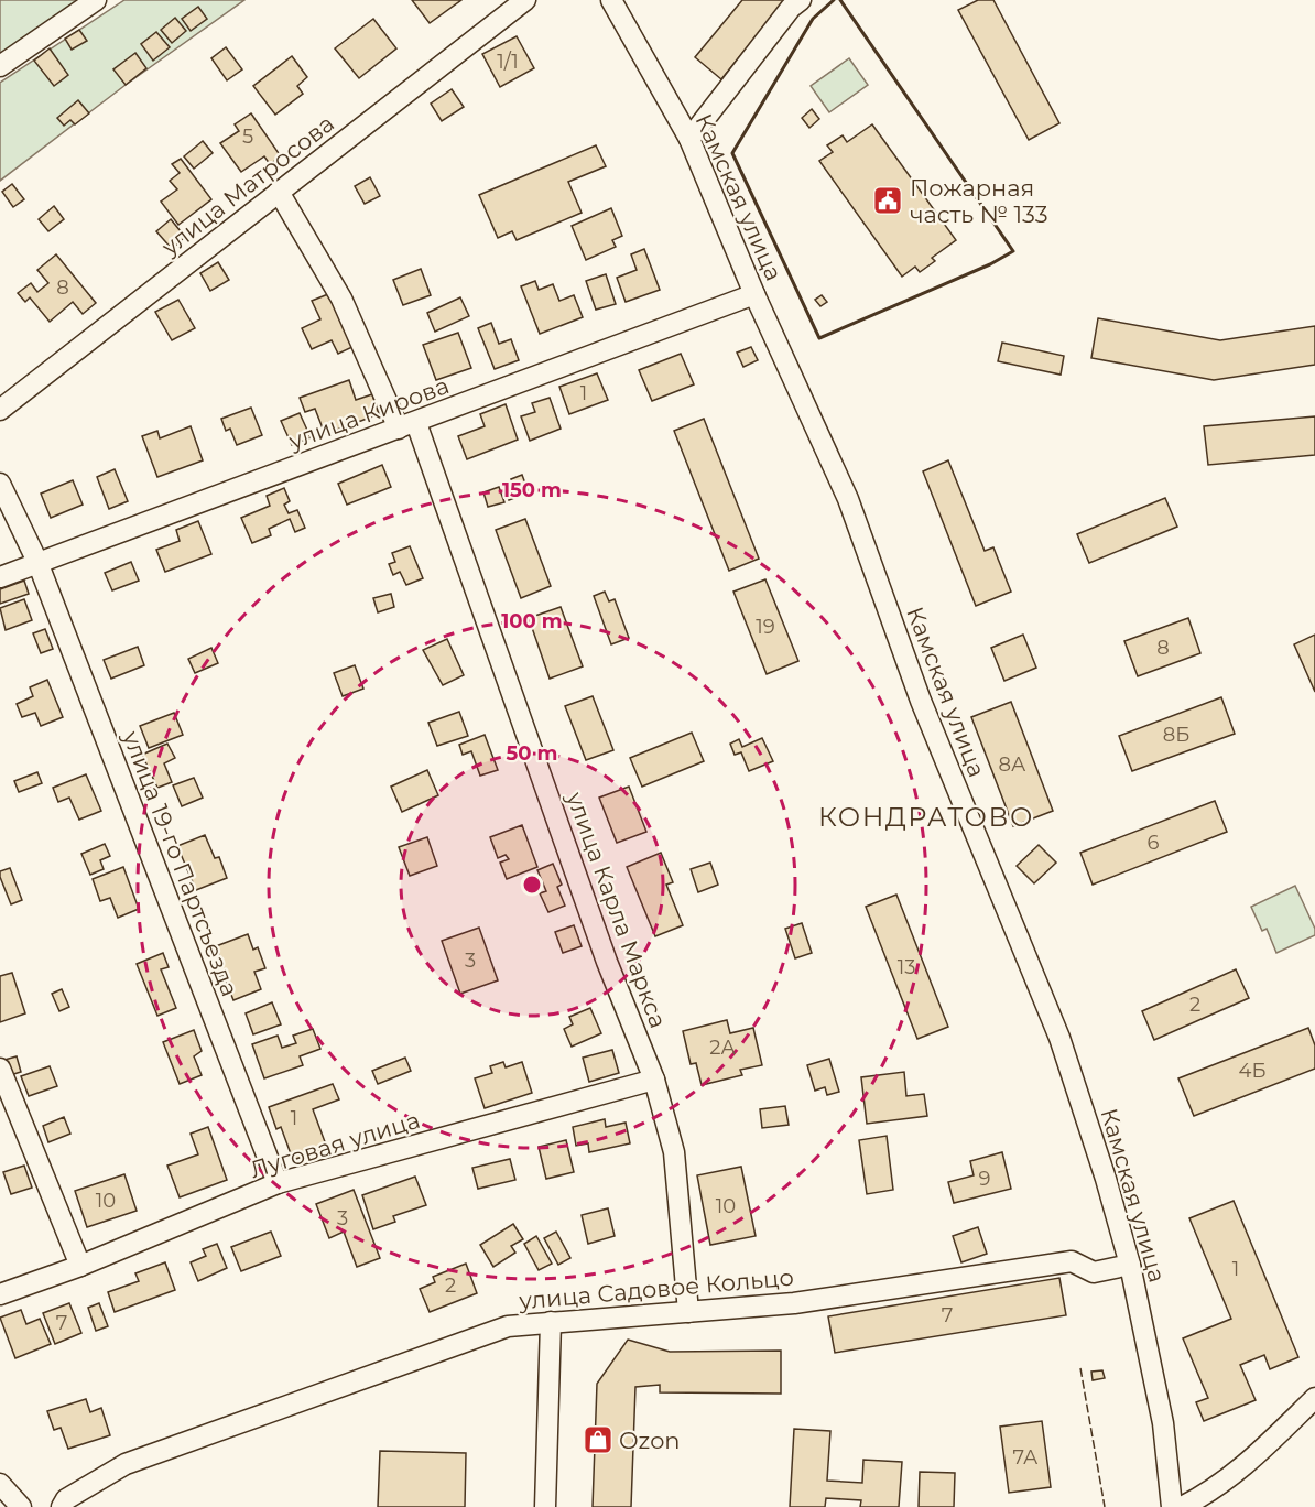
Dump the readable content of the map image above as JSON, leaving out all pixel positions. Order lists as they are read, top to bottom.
{
  "streets": {
    "street": [
      "улица Матросова",
      "Камская улица",
      "улица Кирова",
      "улица 19-го Партсъезда",
      "улица Карла Маркса",
      "Луговая улица",
      "улица Садовое Кольцо"
    ]
  },
  "crossings": [
    ["улица Матросова", "улица Карла Маркса"],
    ["Камская улица", "улица Кирова"],
    ["Камская улица", "улица Садовое Кольцо"],
    ["улица Кирова", "улица 19-го Партсъезда"],
    ["улица Кирова", "улица Карла Маркса"],
    ["улица 19-го Партсъезда", "Луговая улица"],
    ["улица Карла Маркса", "Луговая улица"],
    ["улица Карла Маркса", "улица Садовое Кольцо"]
  ],
  "districts": ["КОНДРАТОВО"],
  "places": {
    "public building": ["Пожарная часть № 133"],
    "shop": ["Ozon"]
  },
  "house_numbers": [
    "1/1",
    "5",
    "8",
    "1",
    "19",
    "8",
    "8Б",
    "8А",
    "6",
    "3",
    "13",
    "2",
    "2А",
    "4Б",
    "1",
    "9",
    "10",
    "10",
    "3",
    "1",
    "2",
    "7",
    "7",
    "7А"
  ],
  "rings": ["150 m", "100 m", "50 m"]
}
